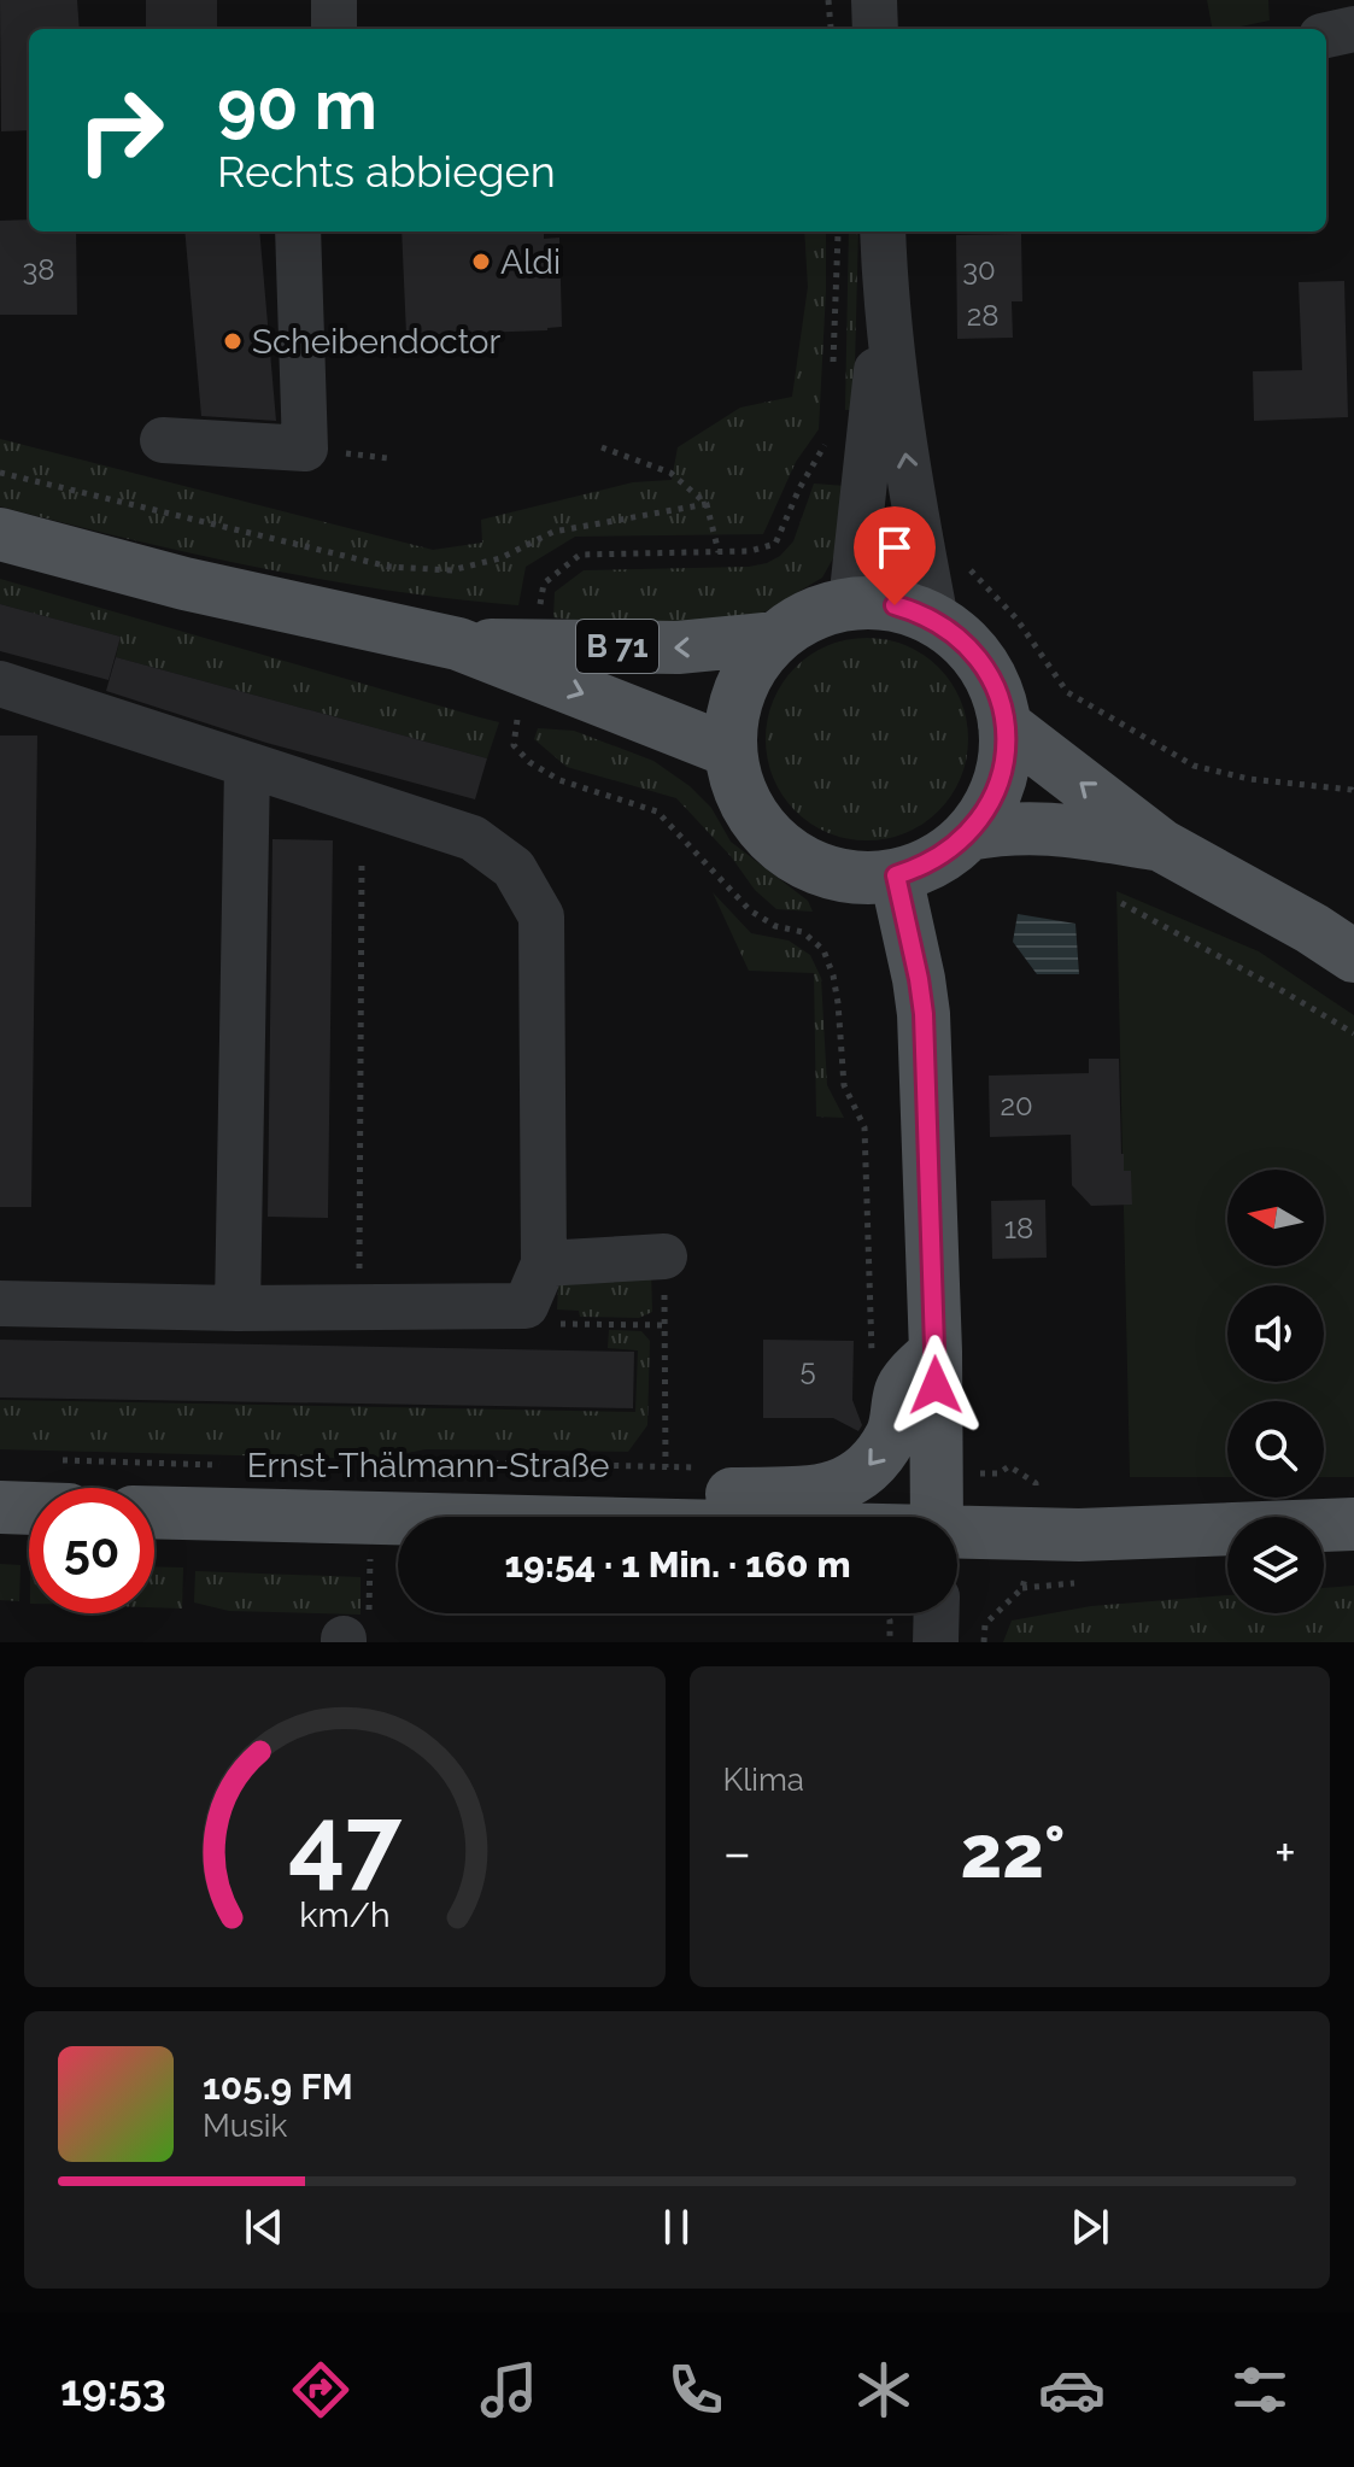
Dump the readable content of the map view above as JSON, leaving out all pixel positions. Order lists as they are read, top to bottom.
{
  "streets": {
    "main road": ["B 71", "Ernst-Thälmann-Straße"]
  },
  "places": ["Aldi", "Scheibendoctor"],
  "house_numbers": [
    "38",
    "30",
    "28",
    "20",
    "18",
    "5"
  ],
  "north": "left",
  "page": {
    "turn": ["90 m", "Rechts abbiegen"],
    "limit": "50",
    "trip": "19:54 · 1 Min. · 160 m",
    "tile": "Klima",
    "heat": ["−", "22°", "+"],
    "song": ["105.9 FM", "Musik"],
    "tabs": "19:53",
    "gauge": ["47", "km/h"]
  }
}
